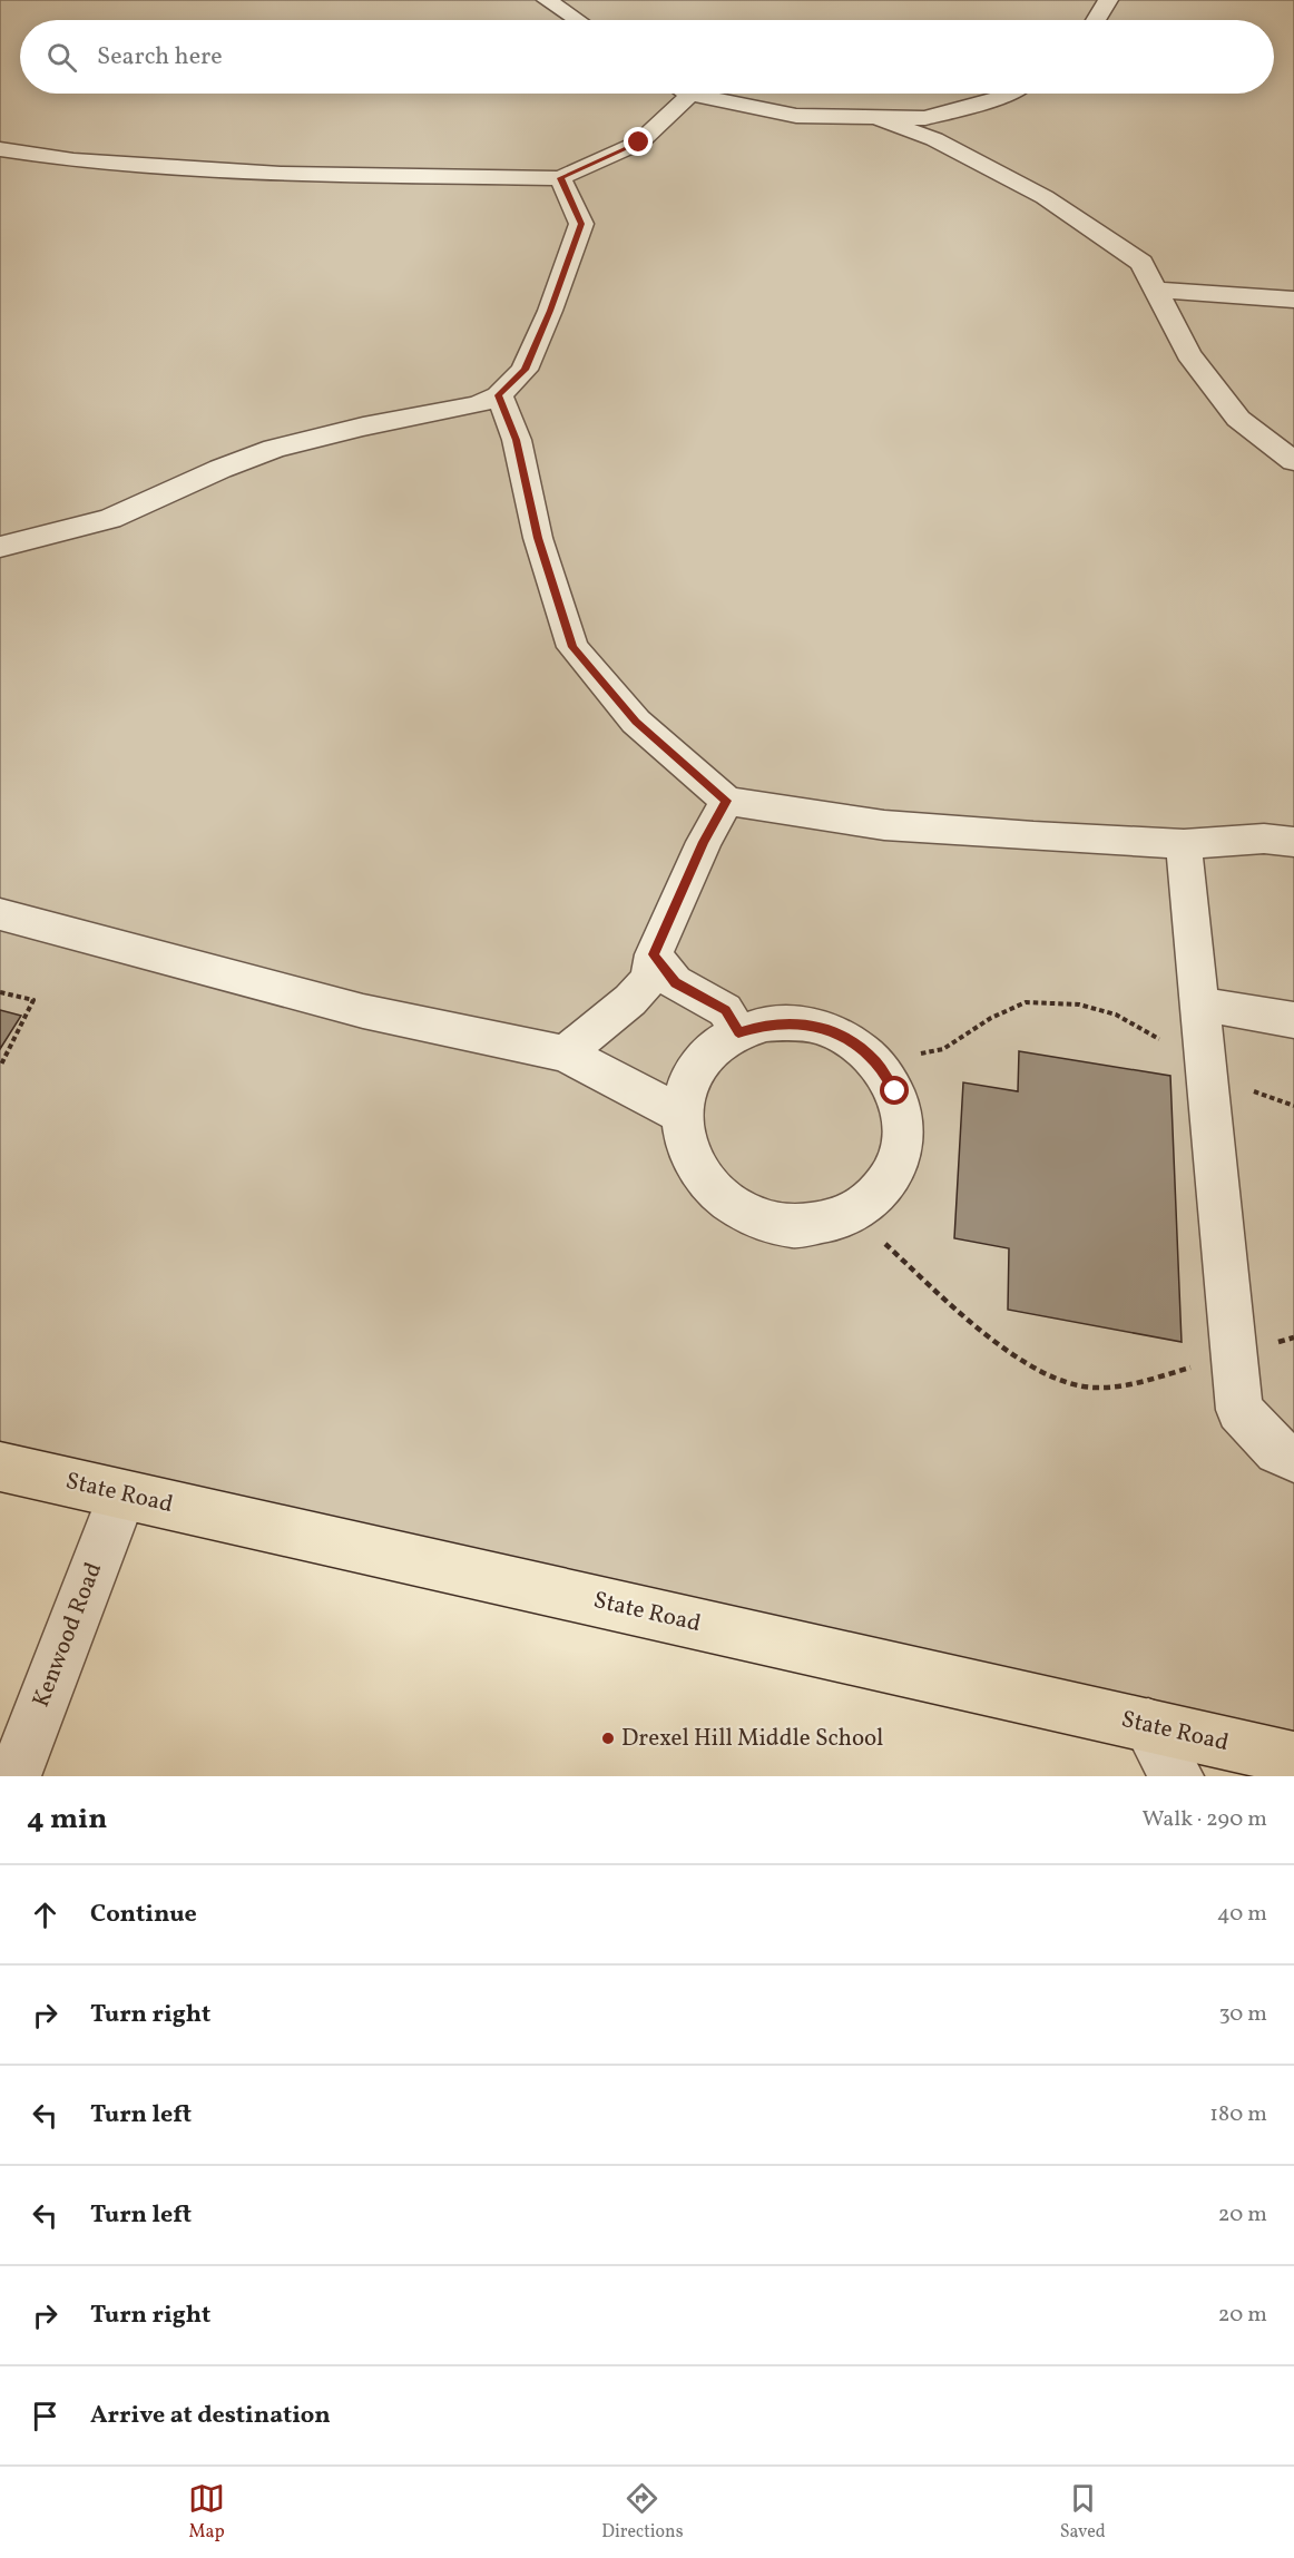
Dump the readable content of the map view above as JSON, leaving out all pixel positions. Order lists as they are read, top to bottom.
{
  "streets": {
    "main road": ["State Road"],
    "street": ["Kenwood Road"]
  },
  "crossings": [
    ["State Road", "Kenwood Road"]
  ],
  "places": ["Drexel Hill Middle School"],
  "page": {
    "search": "Search here",
    "heading": ["4 min", "Walk · 290 m"],
    "list": [
      ["Continue", "40 m"],
      ["Turn right", "30 m"],
      ["Turn left", "180 m"],
      ["Turn left", "20 m"],
      ["Turn right", "20 m"],
      "Arrive at destination"
    ],
    "nav": ["Map", "Directions", "Saved"]
  }
}
